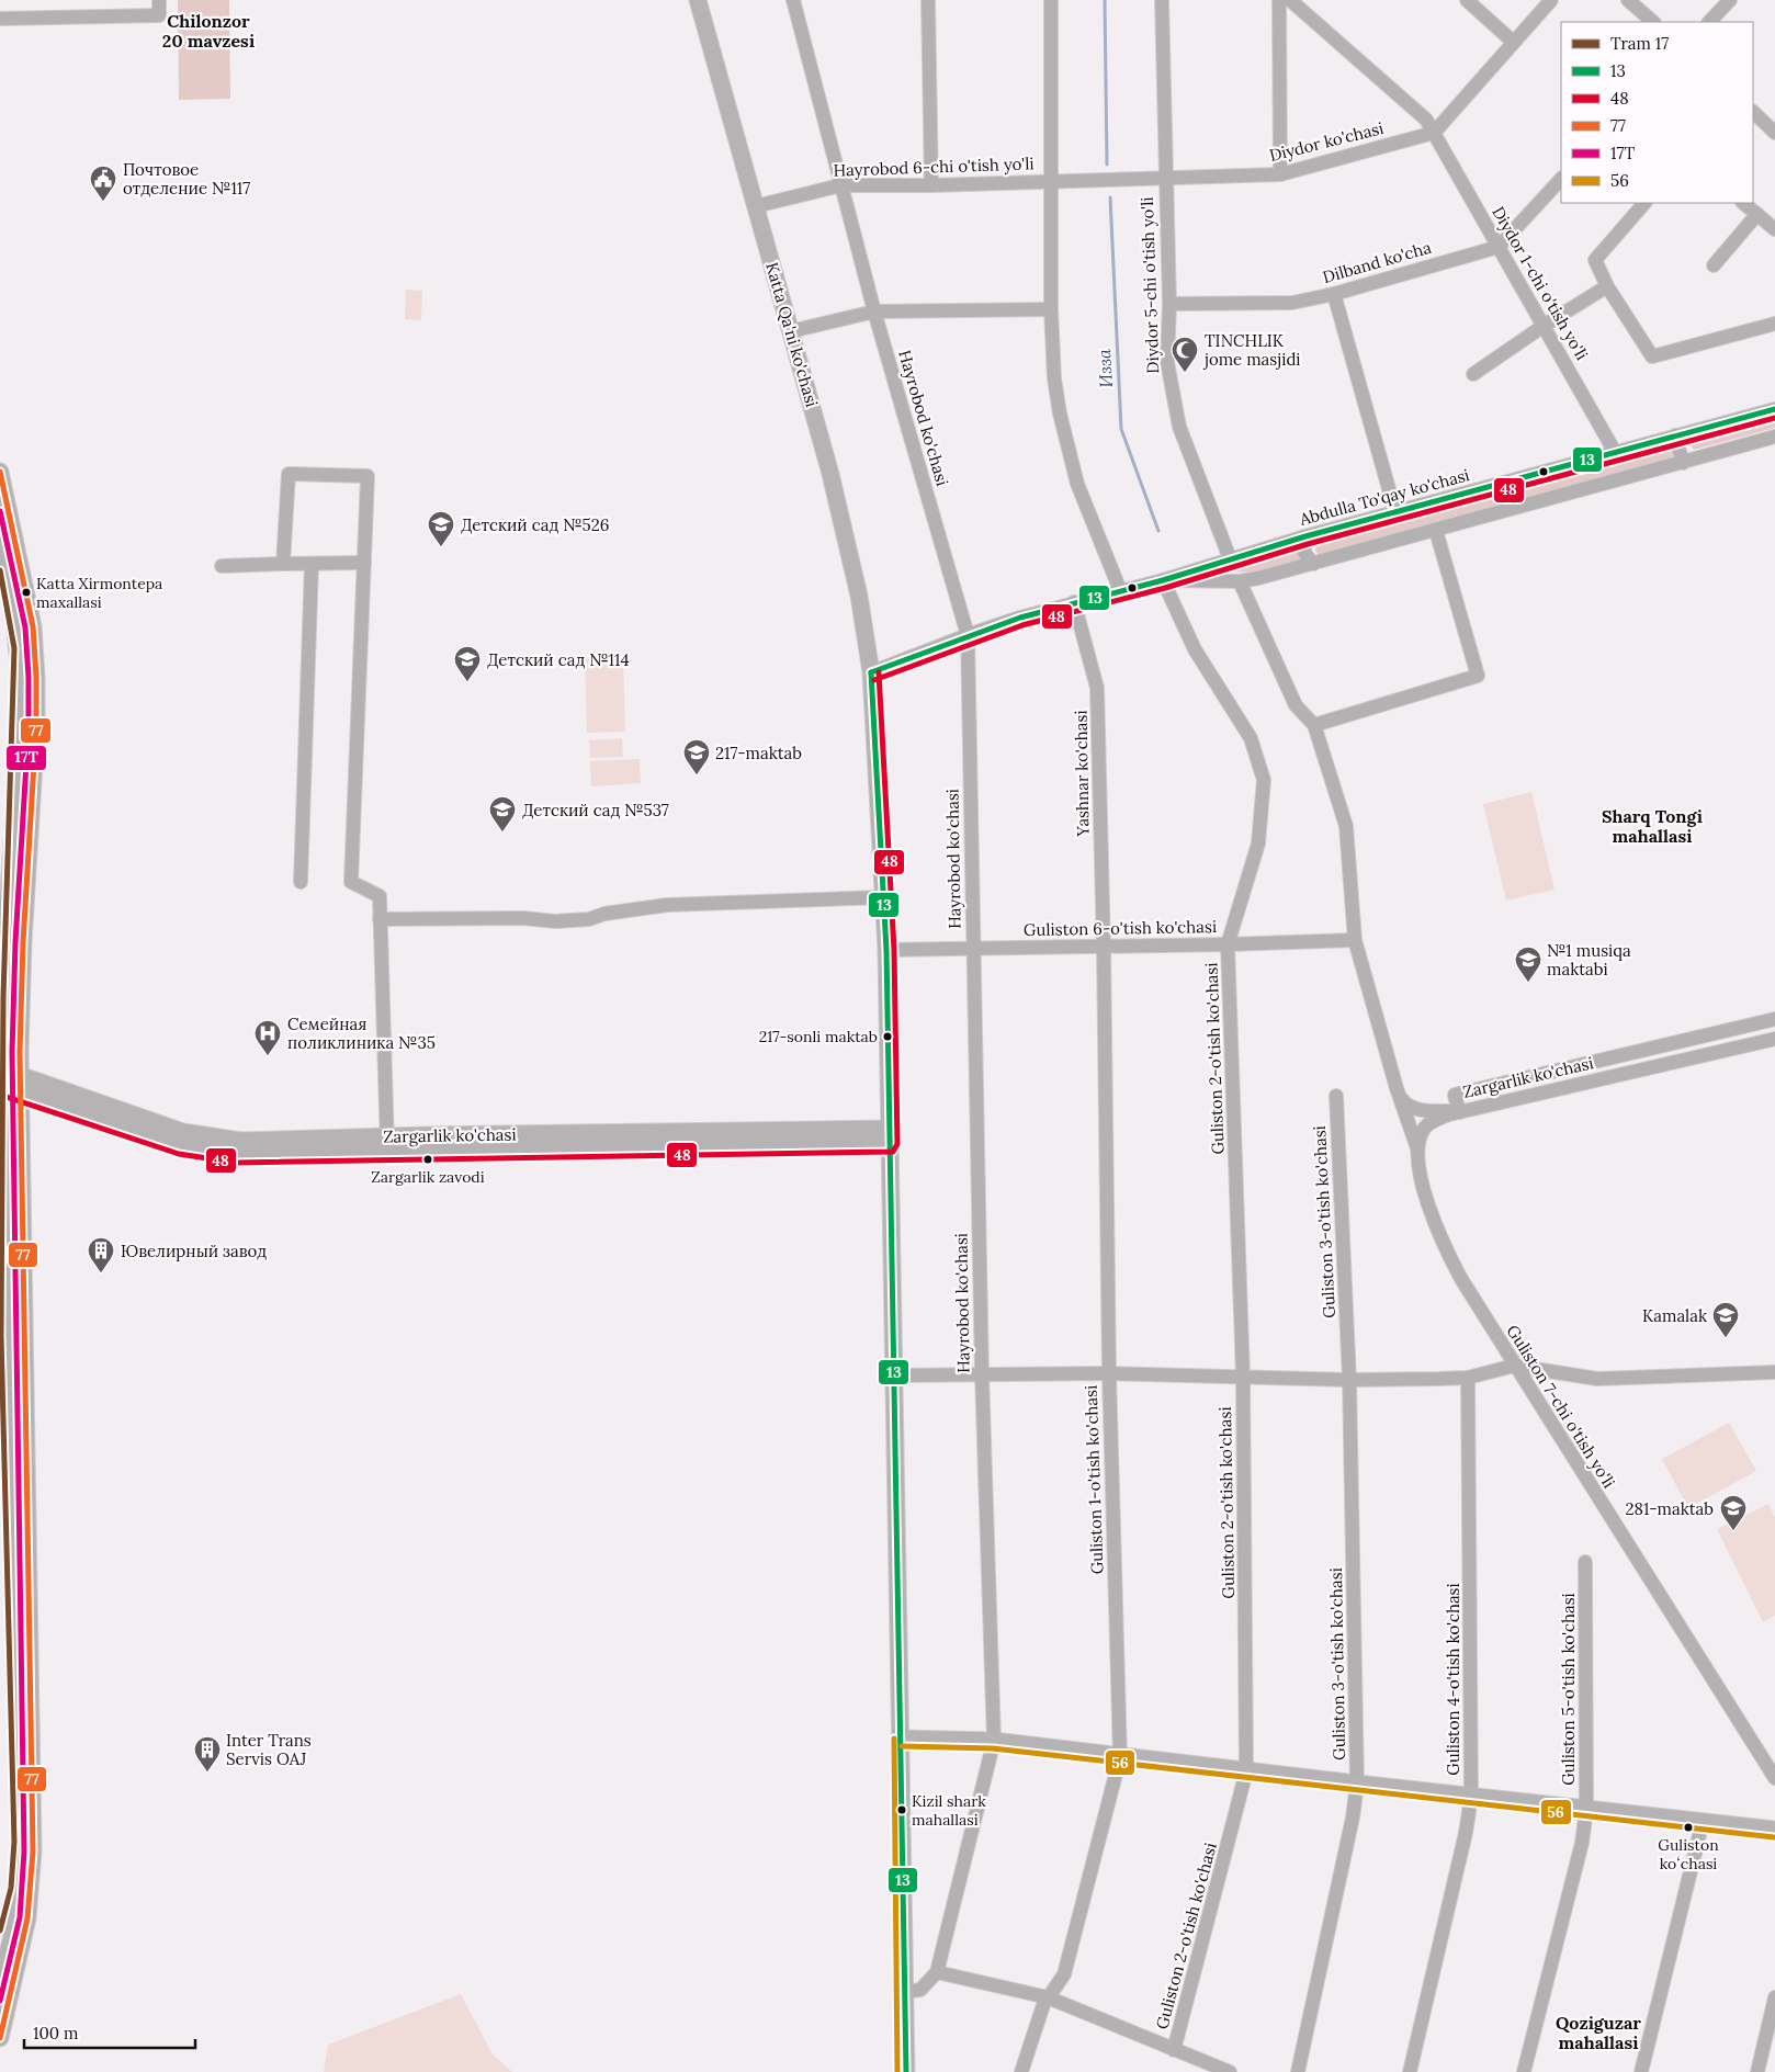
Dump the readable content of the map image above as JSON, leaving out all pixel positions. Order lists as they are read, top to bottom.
{
  "streets": {
    "main road": ["Katta Qa'ni ko'chasi", "Zargarlik ko'chasi"],
    "street": [
      "Diydor ko'chasi",
      "Hayrobod 6-chi o'tish yo'li",
      "Dilband ko'cha",
      "Diydor 1-chi o'tish yo'li",
      "Diydor 5-chi o'tish yo'li",
      "Hayrobod ko'chasi",
      "Abdulla To'qay ko'chasi",
      "Yashnar ko'chasi",
      "Guliston 6-o'tish ko'chasi",
      "Guliston 2-o'tish ko'chasi",
      "Guliston 3-o'tish ko'chasi",
      "Guliston 7-chi o'tish yo'li",
      "Guliston 1-o'tish ko'chasi",
      "Guliston 4-o'tish ko'chasi",
      "Guliston 5-o'tish ko'chasi"
    ]
  },
  "crossings": [
    ["Diydor ko'chasi", "Hayrobod 6-chi o'tish yo'li"],
    ["Diydor ko'chasi", "Diydor 1-chi o'tish yo'li"],
    ["Diydor ko'chasi", "Diydor 5-chi o'tish yo'li"],
    ["Hayrobod 6-chi o'tish yo'li", "Katta Qa'ni ko'chasi"],
    ["Hayrobod 6-chi o'tish yo'li", "Hayrobod ko'chasi"],
    ["Dilband ko'cha", "Diydor 1-chi o'tish yo'li"],
    ["Dilband ko'cha", "Diydor 5-chi o'tish yo'li"],
    ["Diydor 1-chi o'tish yo'li", "Abdulla To'qay ko'chasi"],
    ["Diydor 5-chi o'tish yo'li", "Abdulla To'qay ko'chasi"],
    ["Katta Qa'ni ko'chasi", "Abdulla To'qay ko'chasi"],
    ["Katta Qa'ni ko'chasi", "Guliston 6-o'tish ko'chasi"],
    ["Katta Qa'ni ko'chasi", "Zargarlik ko'chasi"],
    ["Hayrobod ko'chasi", "Abdulla To'qay ko'chasi"],
    ["Hayrobod ko'chasi", "Guliston 6-o'tish ko'chasi"],
    ["Abdulla To'qay ko'chasi", "Yashnar ko'chasi"],
    ["Abdulla To'qay ko'chasi", "Guliston 2-o'tish ko'chasi"],
    ["Abdulla To'qay ko'chasi", "Guliston 7-chi o'tish yo'li"],
    ["Yashnar ko'chasi", "Guliston 6-o'tish ko'chasi"],
    ["Yashnar ko'chasi", "Guliston 1-o'tish ko'chasi"],
    ["Guliston 6-o'tish ko'chasi", "Guliston 2-o'tish ko'chasi"],
    ["Guliston 6-o'tish ko'chasi", "Guliston 7-chi o'tish yo'li"],
    ["Guliston 6-o'tish ko'chasi", "Guliston 1-o'tish ko'chasi"],
    ["Zargarlik ko'chasi", "Guliston 7-chi o'tish yo'li"]
  ],
  "districts": ["Chilonzor 20 mavzesi", "Sharq Tongi mahallasi", "Qoziguzar mahallasi"],
  "water": ["Изза"],
  "places": {
    "public building": ["Почтовое отделение №117"],
    "mosque": ["TINCHLIK jome masjidi"],
    "school or university": [
      "Детский сад №526",
      "Детский сад №114",
      "217-maktab",
      "Детский сад №537",
      "№1 musiqa maktabi",
      "Kamalak",
      "281-maktab"
    ],
    "other": [
      "Katta Xirmontepa maxallasi",
      "217-sonli maktab",
      "Zargarlik zavodi",
      "Kizil shark mahallasi",
      "Guliston koʻchasi"
    ],
    "hospital": ["Семейная поликлиника №35"],
    "building": ["Ювелирный завод", "Inter Trans Servis OAJ"]
  },
  "lines": [
    "transit line 13",
    "transit line 48",
    "transit line 77",
    "transit line 17T",
    "tram line 17",
    "transit line 56"
  ],
  "legend": [
    "Tram 17",
    "13",
    "48",
    "77",
    "17T",
    "56"
  ],
  "scale_bar": "100 m"
}
